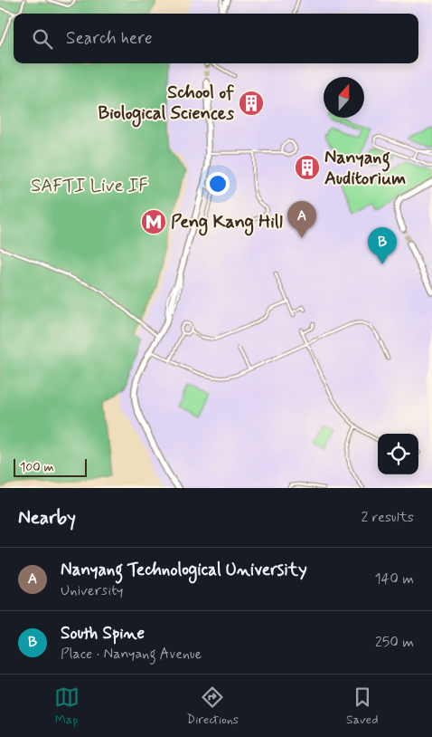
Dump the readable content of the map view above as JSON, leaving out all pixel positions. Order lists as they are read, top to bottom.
{
  "parks": ["SAFTI Live IF"],
  "places": {
    "building": ["School of Biological Sciences", "Nanyang Auditorium"],
    "metro station": ["Peng Kang Hill"]
  },
  "scale_bar": "100 m",
  "north": "top",
  "page": {
    "search": "Search here",
    "pins": ["A", "B"],
    "scale": "100 m",
    "heading": ["Nearby", "2 results"],
    "list": [
      {
        "mark": "A",
        "name": "Nanyang Technological University",
        "note": "University",
        "value": "140 m"
      },
      {
        "mark": "B",
        "name": "South Spine",
        "note": "Place · Nanyang Avenue",
        "value": "250 m"
      }
    ],
    "nav": ["Map", "Directions", "Saved"]
  }
}
